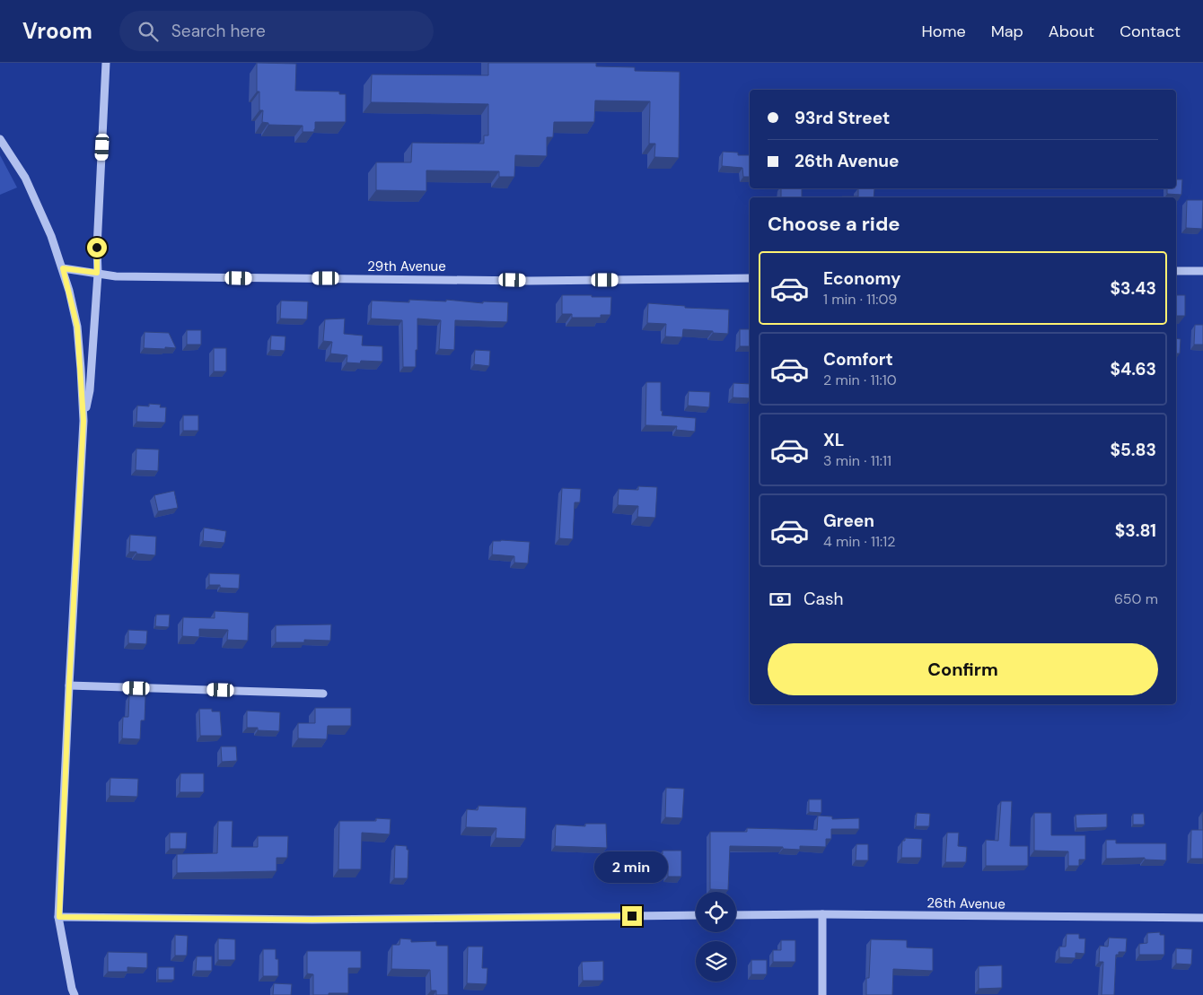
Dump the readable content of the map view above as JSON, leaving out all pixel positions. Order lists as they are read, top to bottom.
{
  "streets": {
    "street": ["29th Avenue", "26th Avenue"]
  },
  "page": {
    "header": "Vroom",
    "search": "Search here",
    "nav": [
      "Home",
      "Map",
      "About",
      "Contact"
    ],
    "banner": ["93rd Street", "26th Avenue"],
    "heading": "Choose a ride",
    "list": [
      {
        "name": "Economy",
        "note": "1 min · 11:09",
        "value": "$3.43"
      },
      {
        "name": "Comfort",
        "note": "2 min · 11:10",
        "value": "$4.63"
      },
      {
        "name": "XL",
        "note": "3 min · 11:11",
        "value": "$5.83"
      },
      {
        "name": "Green",
        "note": "4 min · 11:12",
        "value": "$3.81"
      }
    ],
    "pay": ["Cash", "650 m"],
    "buttons": "Confirm",
    "bubble": "2 min"
  }
}
